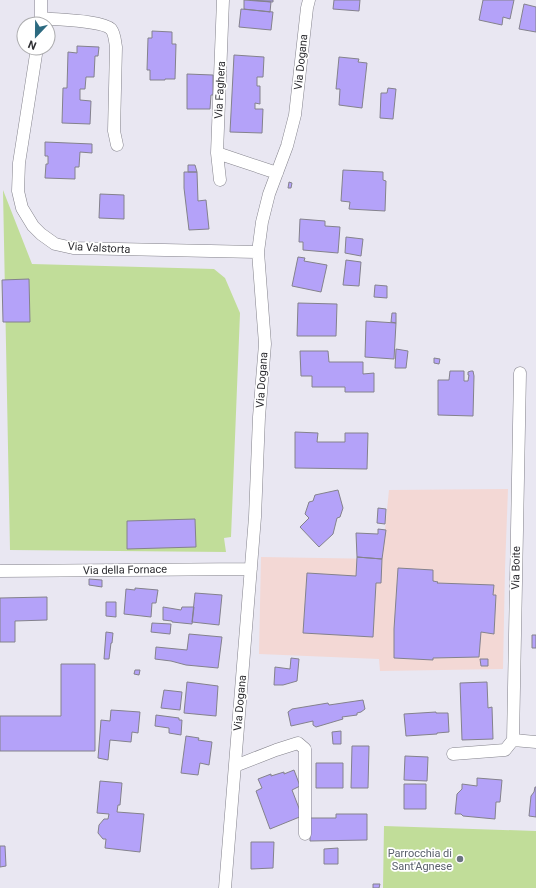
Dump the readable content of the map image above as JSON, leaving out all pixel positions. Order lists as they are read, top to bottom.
{
  "streets": {
    "street": [
      "Via Dogana",
      "Via Faghera",
      "Via Valstorta",
      "Via Boite",
      "Via della Fornace"
    ]
  },
  "crossings": [
    ["Via Dogana", "Via Valstorta"],
    ["Via Dogana", "Via della Fornace"]
  ],
  "places": ["Parrocchia di Sant'Agnese"],
  "north": "bottom"
}
